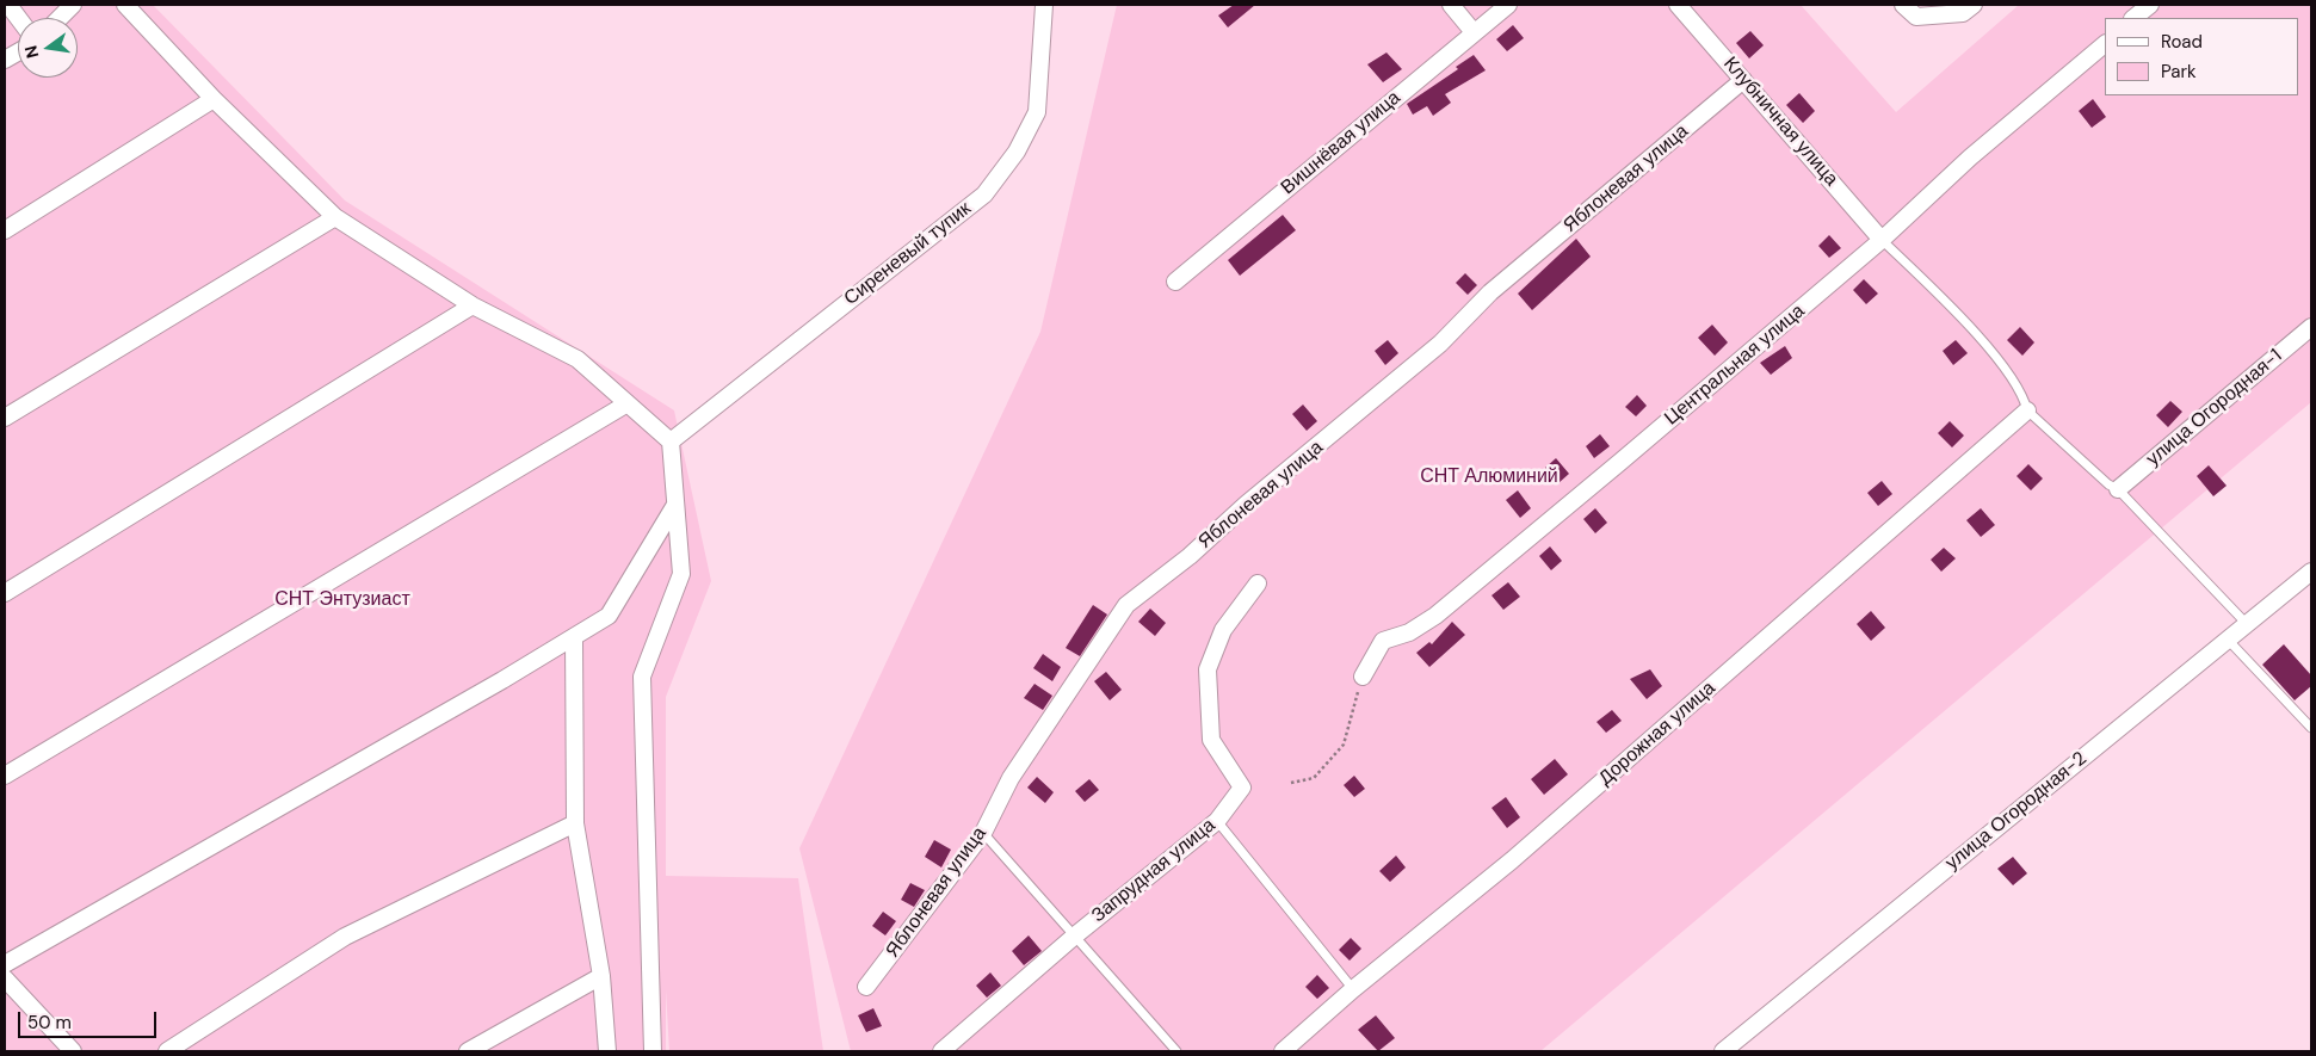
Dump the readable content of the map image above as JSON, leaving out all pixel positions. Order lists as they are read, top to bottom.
{
  "streets": {
    "street": [
      "Клубничная улица",
      "Вишнёвая улица",
      "Яблоневая улица",
      "Сиреневый тупик",
      "Центральная улица",
      "улица Огородная-1",
      "Дорожная улица",
      "улица Огородная-2",
      "Запрудная улица"
    ]
  },
  "crossings": [
    ["Клубничная улица", "Яблоневая улица"],
    ["Клубничная улица", "Центральная улица"]
  ],
  "parks": ["СНТ Алюминий", "СНТ Энтузиаст"],
  "legend": ["Road", "Park"],
  "scale_bar": "50 m",
  "north": "left"
}
